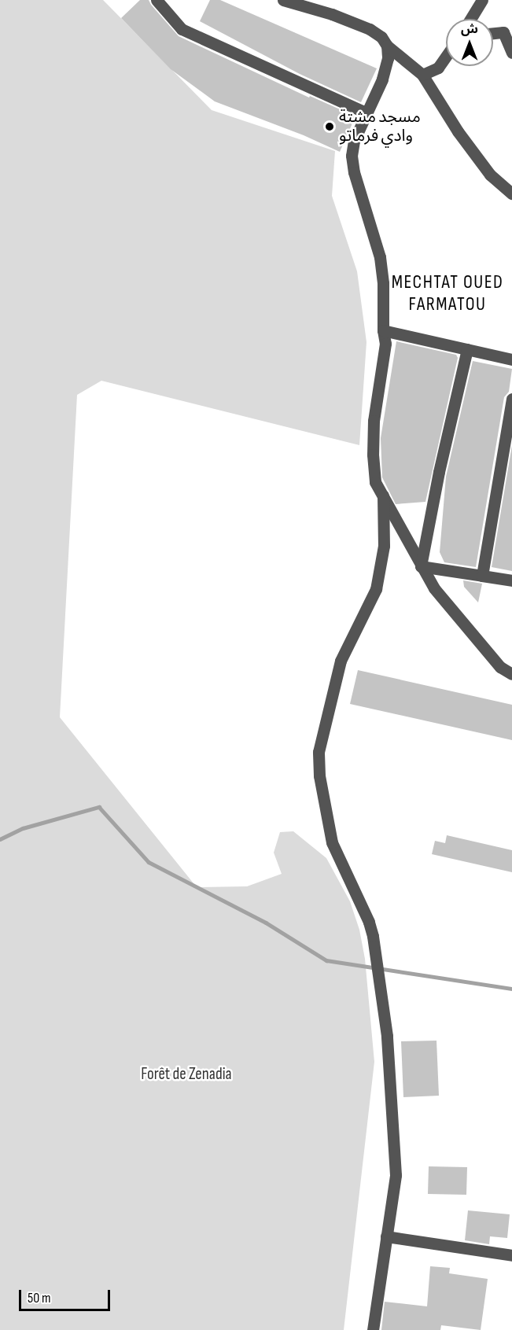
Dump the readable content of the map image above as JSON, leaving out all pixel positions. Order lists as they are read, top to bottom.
{
  "districts": ["MECHTAT OUED FARMATOU"],
  "parks": ["Forêt de Zenadia"],
  "places": ["مسجد مشتة وادي فرماتو"],
  "scale_bar": "50 m",
  "north": "top"
}
